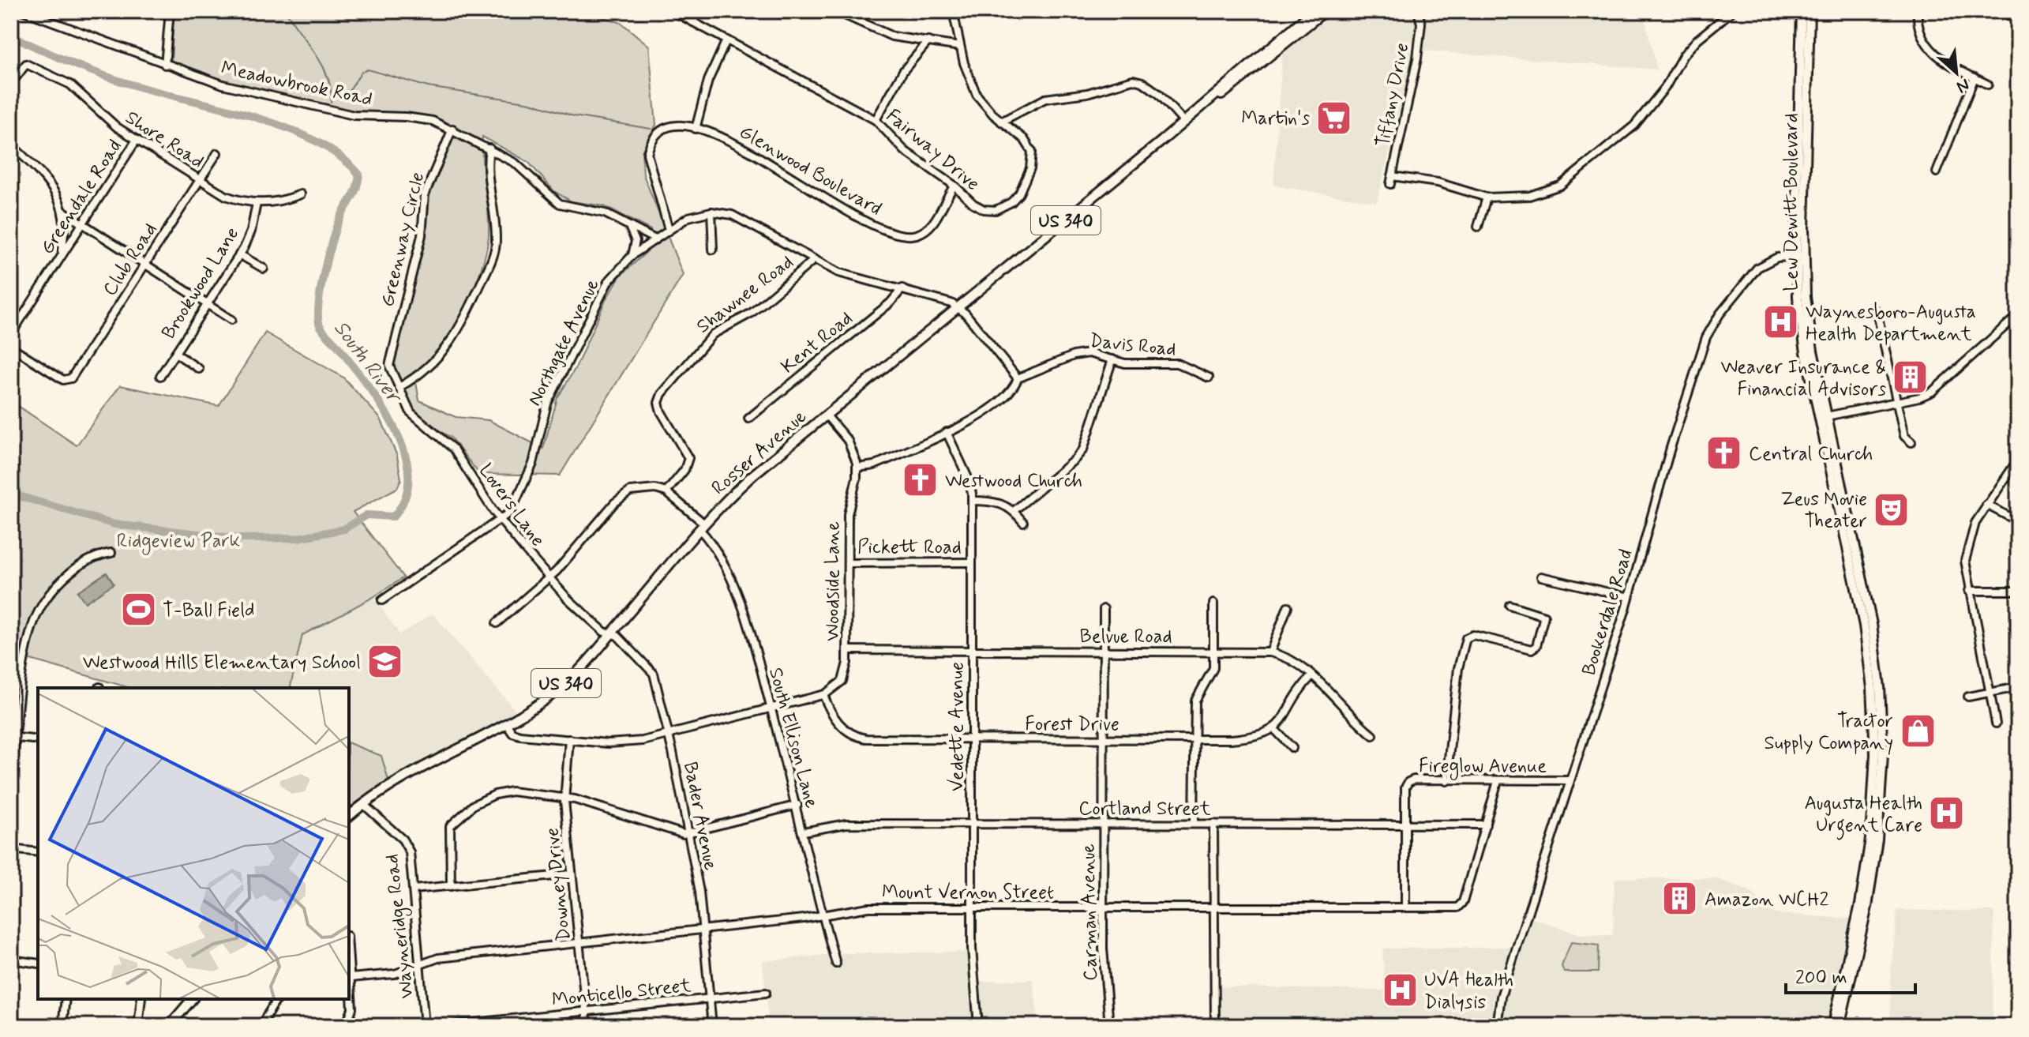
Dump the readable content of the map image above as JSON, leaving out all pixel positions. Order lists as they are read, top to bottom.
{
  "streets": {
    "main road": ["Lew Dewitt Boulevard", "US 340", "Rosser Avenue"],
    "street": [
      "Meadowbrook Road",
      "Tiffany Drive",
      "Shore Road",
      "Fairway Drive",
      "Glenwood Boulevard",
      "Greendale Road",
      "Greenway Circle",
      "Club Road",
      "Brookwood Lane",
      "Shawnee Road",
      "Northgate Avenue",
      "Kent Road",
      "Davis Road",
      "Lovers Lane",
      "Pickett Road",
      "Woodside Lane",
      "Bookerdale Road",
      "Belvue Road",
      "Forest Drive",
      "Vedette Avenue",
      "South Ellison Lane",
      "Fireglow Avenue",
      "Cortland Street",
      "Bader Avenue",
      "Downey Drive",
      "Mount Vernon Street",
      "Carman Avenue",
      "Wayneridge Road",
      "Monticello Street"
    ]
  },
  "crossings": [
    ["Meadowbrook Road", "Greenway Circle"],
    ["Meadowbrook Road", "Northgate Avenue"],
    ["Shore Road", "Greendale Road"],
    ["Shore Road", "Club Road"],
    ["Shore Road", "Brookwood Lane"],
    ["Fairway Drive", "Glenwood Boulevard"],
    ["Glenwood Boulevard", "Northgate Avenue"],
    ["Lew Dewitt Boulevard", "Bookerdale Road"],
    ["Greenway Circle", "Lovers Lane"],
    ["Shawnee Road", "South Ellison Lane"],
    ["Northgate Avenue", "Lovers Lane"],
    ["Davis Road", "Woodside Lane"],
    ["Davis Road", "Vedette Avenue"],
    ["Rosser Avenue", "Lovers Lane"],
    ["Rosser Avenue", "South Ellison Lane"],
    ["Rosser Avenue", "Bader Avenue"],
    ["Rosser Avenue", "Wayneridge Road"],
    ["Lovers Lane", "Bader Avenue"],
    ["Pickett Road", "Woodside Lane"],
    ["Pickett Road", "Vedette Avenue"],
    ["Woodside Lane", "Belvue Road"],
    ["Woodside Lane", "Forest Drive"],
    ["Bookerdale Road", "Fireglow Avenue"],
    ["Belvue Road", "Vedette Avenue"],
    ["Belvue Road", "Carman Avenue"],
    ["Forest Drive", "Vedette Avenue"],
    ["Forest Drive", "Carman Avenue"],
    ["Vedette Avenue", "Cortland Street"],
    ["Vedette Avenue", "Mount Vernon Street"],
    ["South Ellison Lane", "Cortland Street"],
    ["South Ellison Lane", "Mount Vernon Street"],
    ["Fireglow Avenue", "Cortland Street"],
    ["Fireglow Avenue", "Mount Vernon Street"],
    ["Cortland Street", "Mount Vernon Street"],
    ["Cortland Street", "Carman Avenue"],
    ["Bader Avenue", "Mount Vernon Street"],
    ["Bader Avenue", "Monticello Street"],
    ["Downey Drive", "Mount Vernon Street"],
    ["Downey Drive", "Monticello Street"],
    ["Mount Vernon Street", "Carman Avenue"],
    ["Mount Vernon Street", "Wayneridge Road"]
  ],
  "water": ["South River"],
  "parks": ["Ridgeview Park"],
  "places": {
    "supermarket": ["Martin's"],
    "hospital": ["Waynesboro-Augusta Health Department", "Augusta Health Urgent Care", "UVA Health Dialysis"],
    "building": ["Weaver Insurance & Financial Advisors", "Amazon WCH2"],
    "church": ["Central Church", "Westwood Church"],
    "theatre": ["Zeus Movie Theater"],
    "sports": ["T-Ball Field"],
    "school or university": ["Westwood Hills Elementary School"],
    "shop": ["Tractor Supply Company"]
  },
  "scale_bar": "200 m",
  "north": "bottom right"
}
